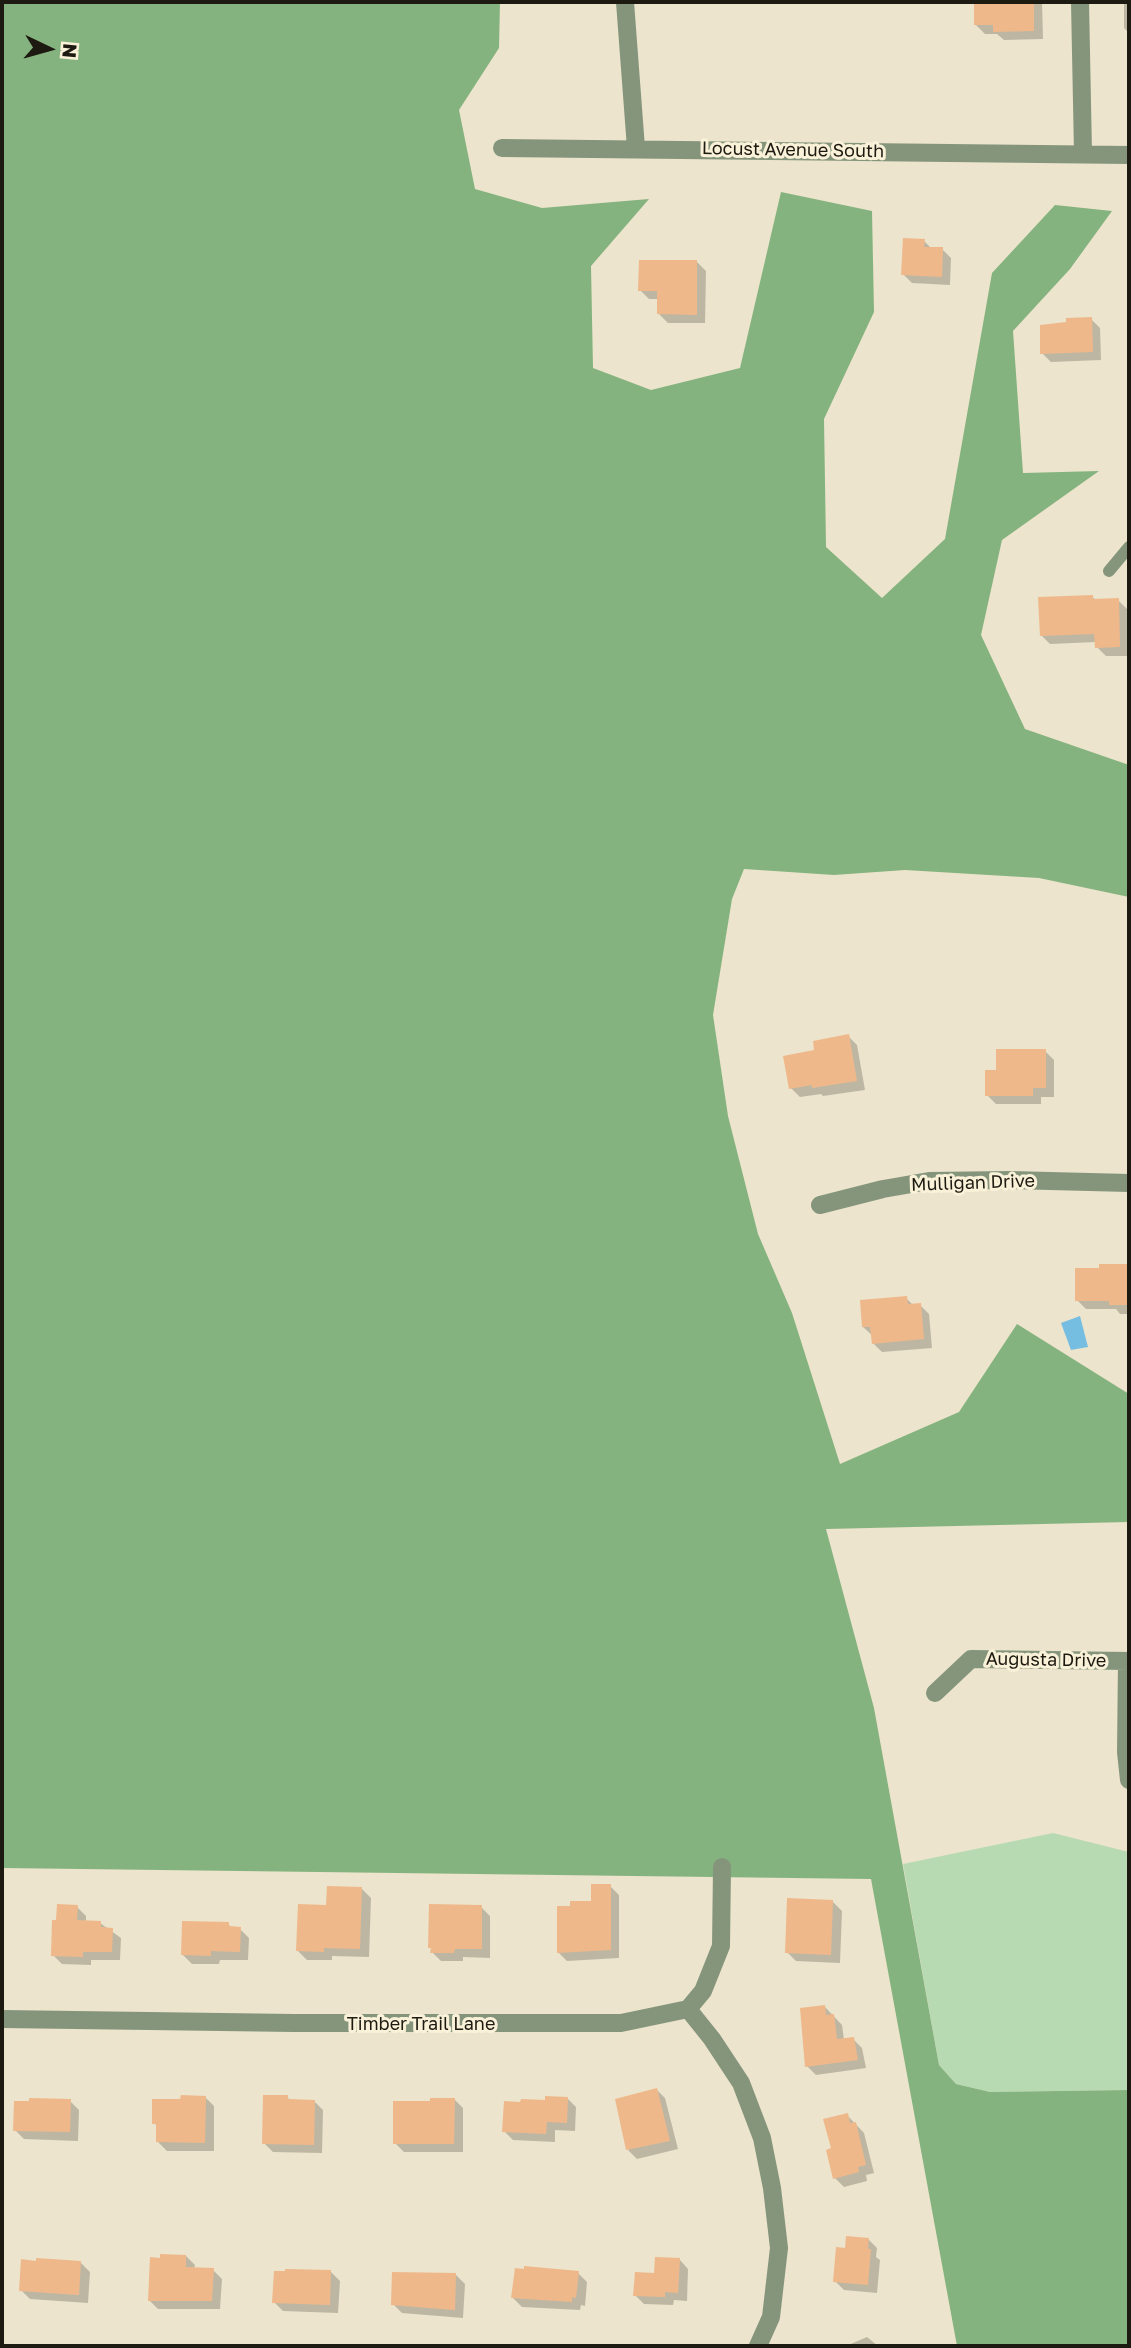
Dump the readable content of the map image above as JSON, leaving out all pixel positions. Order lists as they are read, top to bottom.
{
  "streets": {
    "street": [
      "Locust Avenue South",
      "Mulligan Drive",
      "Augusta Drive",
      "Timber Trail Lane"
    ]
  },
  "north": "right"
}
